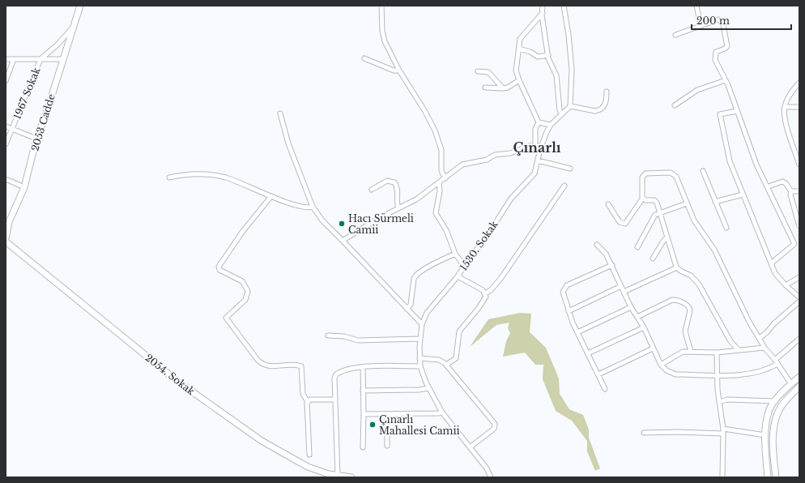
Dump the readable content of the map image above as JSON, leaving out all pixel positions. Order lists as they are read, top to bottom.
{
  "streets": {
    "main road": ["2053 Cadde", "2054. Sokak"],
    "street": ["1967 Sokak", "1530. Sokak"]
  },
  "districts": ["Çınarlı"],
  "places": ["Hacı Sürmeli Camii", "Çınarlı Mahallesi Camii"],
  "scale_bar": "200 m"
}
